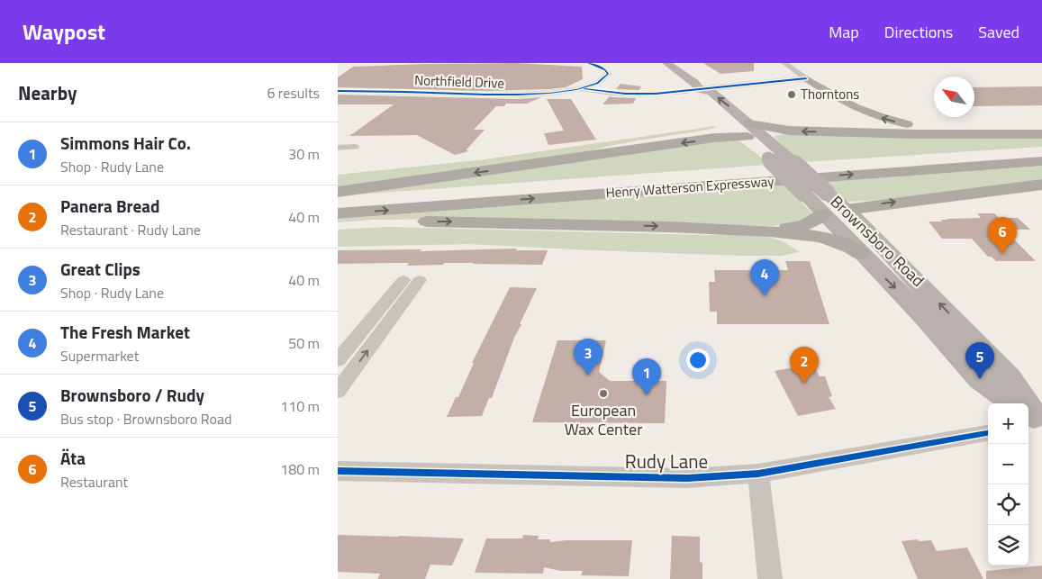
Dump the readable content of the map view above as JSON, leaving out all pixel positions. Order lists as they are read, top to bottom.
{
  "streets": {
    "highway": ["Henry Watterson Expressway"],
    "main road": ["Brownsboro Road"],
    "street": ["Northfield Drive", "Rudy Lane"]
  },
  "crossings": [
    ["Northfield Drive", "Brownsboro Road"]
  ],
  "places": ["Thorntons", "European Wax Center"],
  "north": "top left",
  "page": {
    "header": "Waypost",
    "nav": ["Map", "Directions", "Saved"],
    "heading": ["Nearby", "6 results"],
    "list": [
      {
        "mark": "1",
        "name": "Simmons Hair Co.",
        "note": "Shop · Rudy Lane",
        "value": "30 m"
      },
      {
        "mark": "2",
        "name": "Panera Bread",
        "note": "Restaurant · Rudy Lane",
        "value": "40 m"
      },
      {
        "mark": "3",
        "name": "Great Clips",
        "note": "Shop · Rudy Lane",
        "value": "40 m"
      },
      {
        "mark": "4",
        "name": "The Fresh Market",
        "note": "Supermarket",
        "value": "50 m"
      },
      {
        "mark": "5",
        "name": "Brownsboro / Rudy",
        "note": "Bus stop · Brownsboro Road",
        "value": "110 m"
      },
      {
        "mark": "6",
        "name": "Äta",
        "note": "Restaurant",
        "value": "180 m"
      }
    ],
    "pins": [
      "6",
      "4",
      "3",
      "5",
      "2",
      "1"
    ],
    "map_buttons": ["+", "−"]
  }
}
